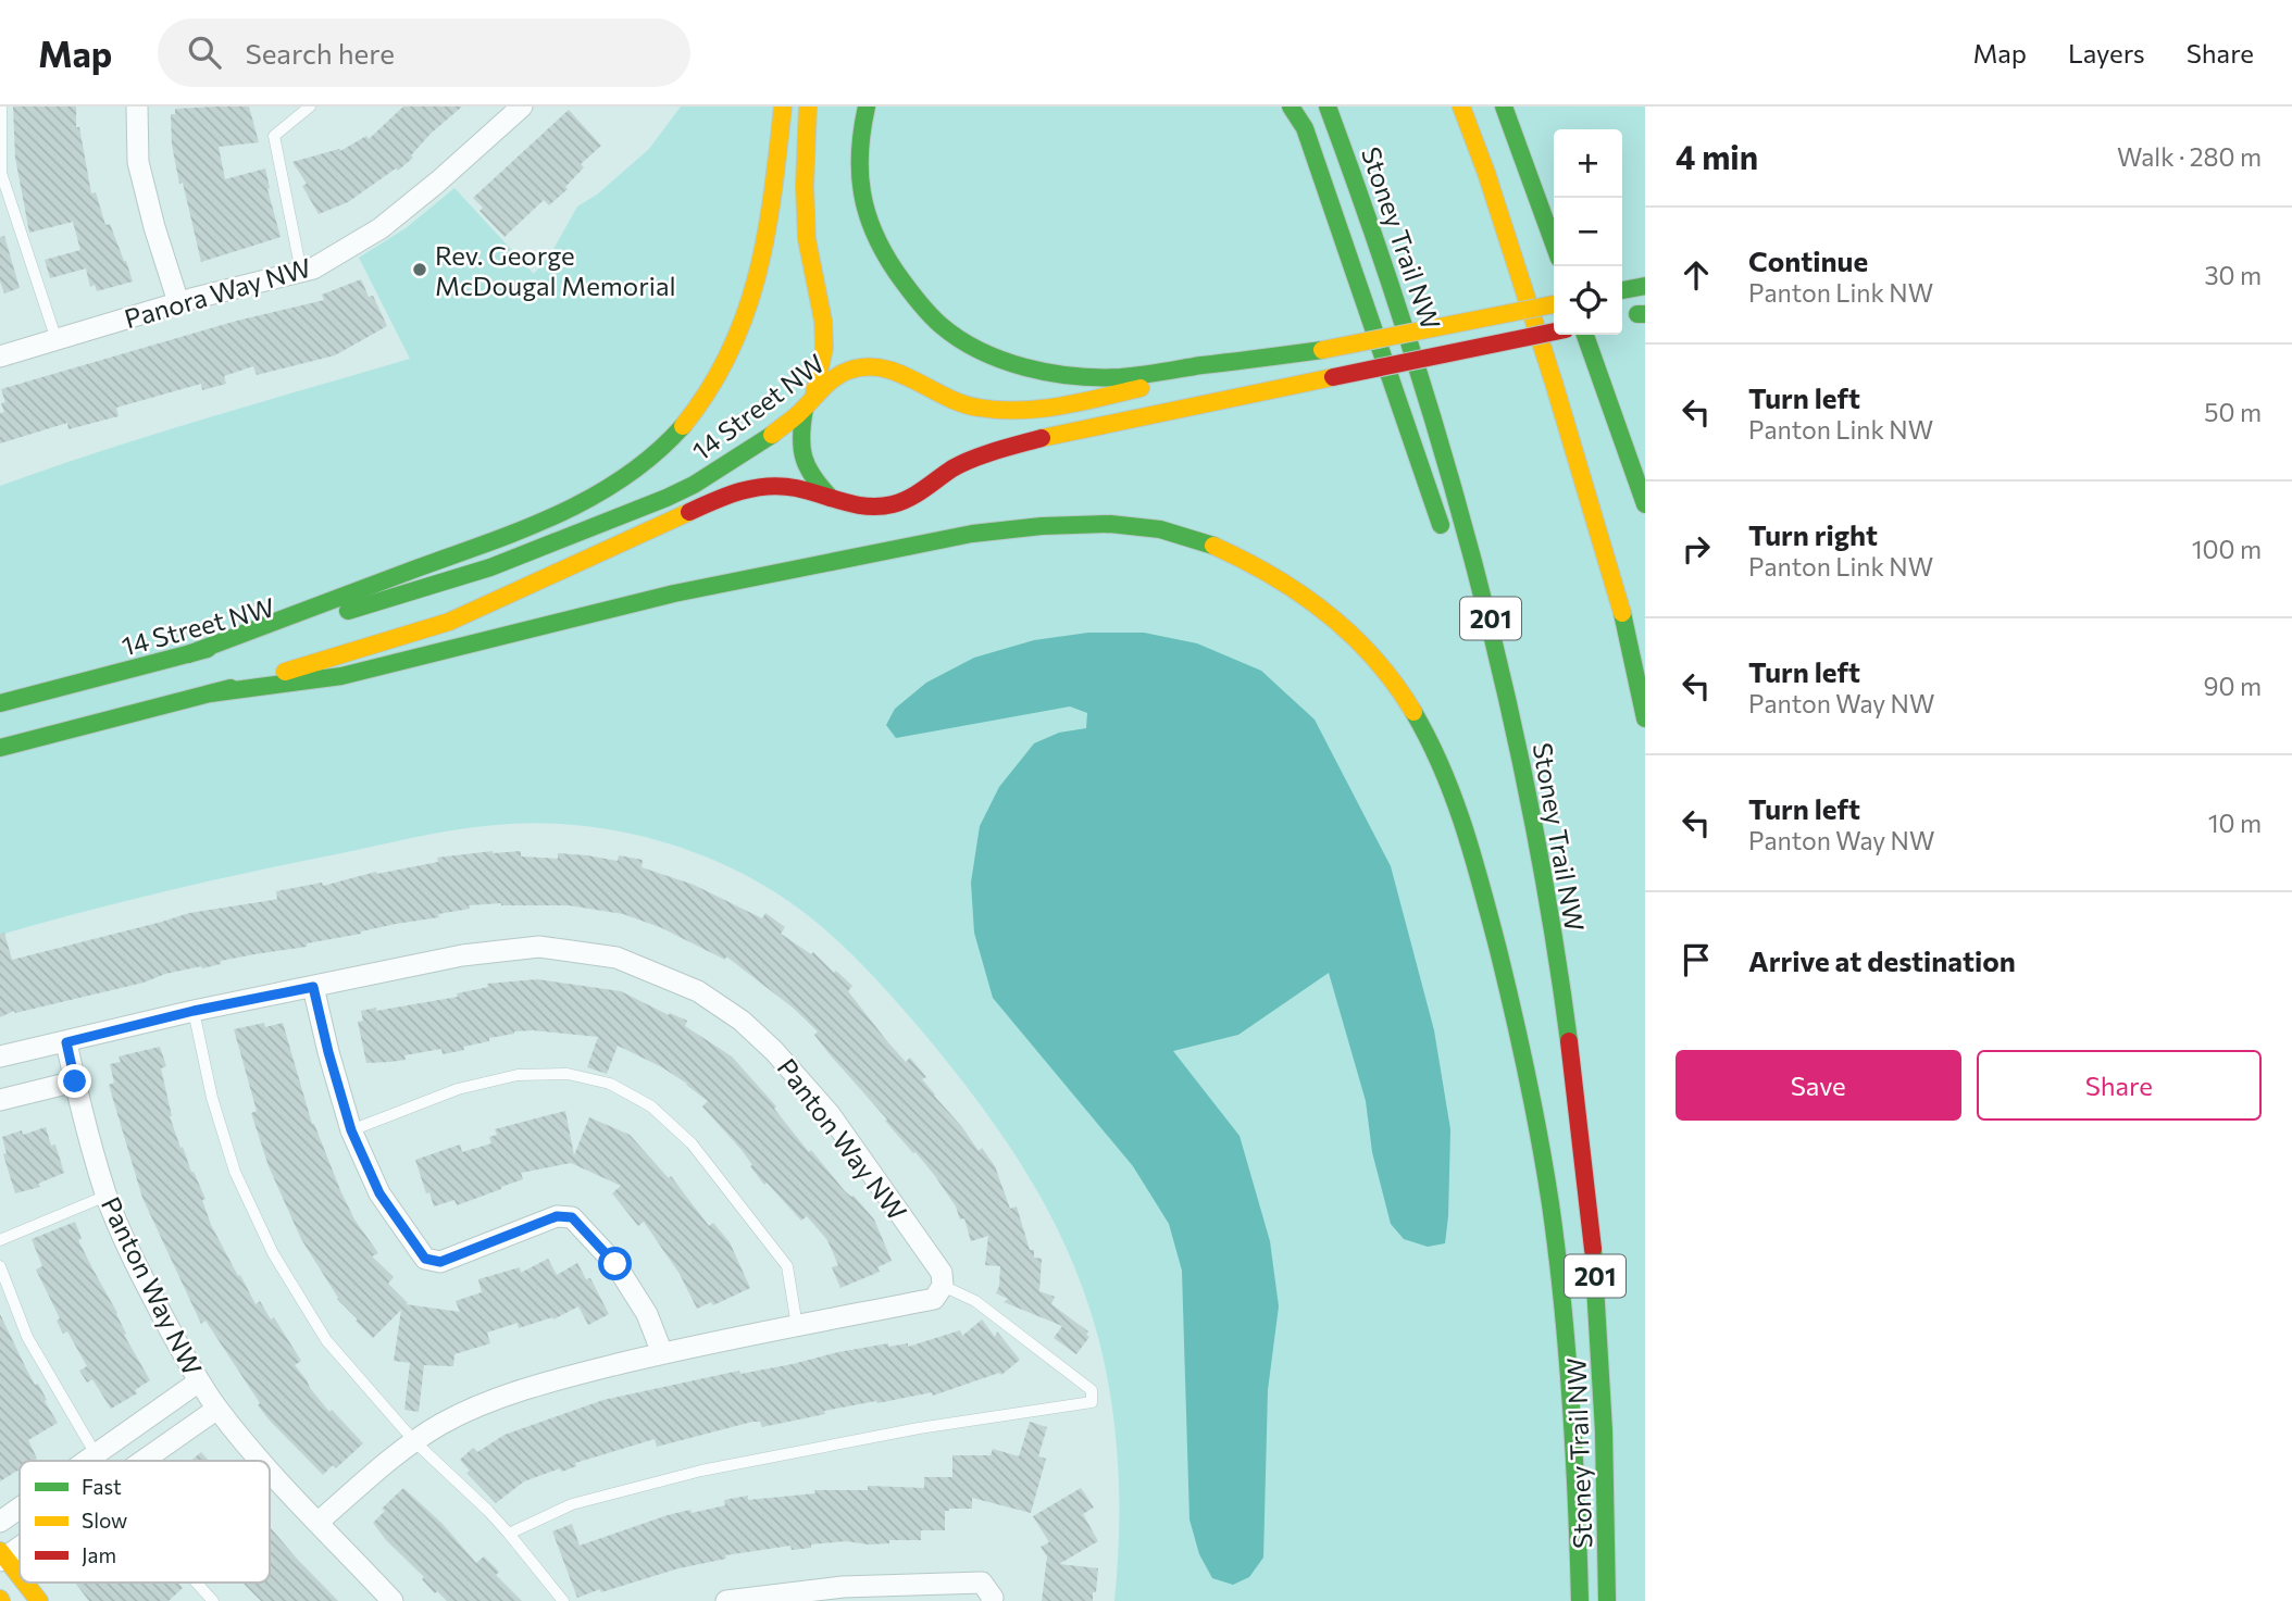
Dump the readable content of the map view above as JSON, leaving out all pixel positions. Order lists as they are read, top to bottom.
{
  "streets": {
    "main road": ["Stoney Trail NW", "14 Street NW", "201"],
    "street": ["Panora Way NW", "Panton Way NW"]
  },
  "places": ["Rev. George McDougal Memorial"],
  "legend": ["Fast", "Slow", "Jam"],
  "page": {
    "header": "Map",
    "search": "Search here",
    "nav": ["Map", "Layers", "Share"],
    "heading": ["4 min", "Walk · 280 m"],
    "map_buttons": ["+", "−"],
    "list": [
      ["Continue", "Panton Link NW", "30 m"],
      ["Turn left", "Panton Link NW", "50 m"],
      ["Turn right", "Panton Link NW", "100 m"],
      ["Turn left", "Panton Way NW", "90 m"],
      ["Turn left", "Panton Way NW", "10 m"],
      "Arrive at destination"
    ],
    "buttons": ["Save", "Share"]
  }
}
